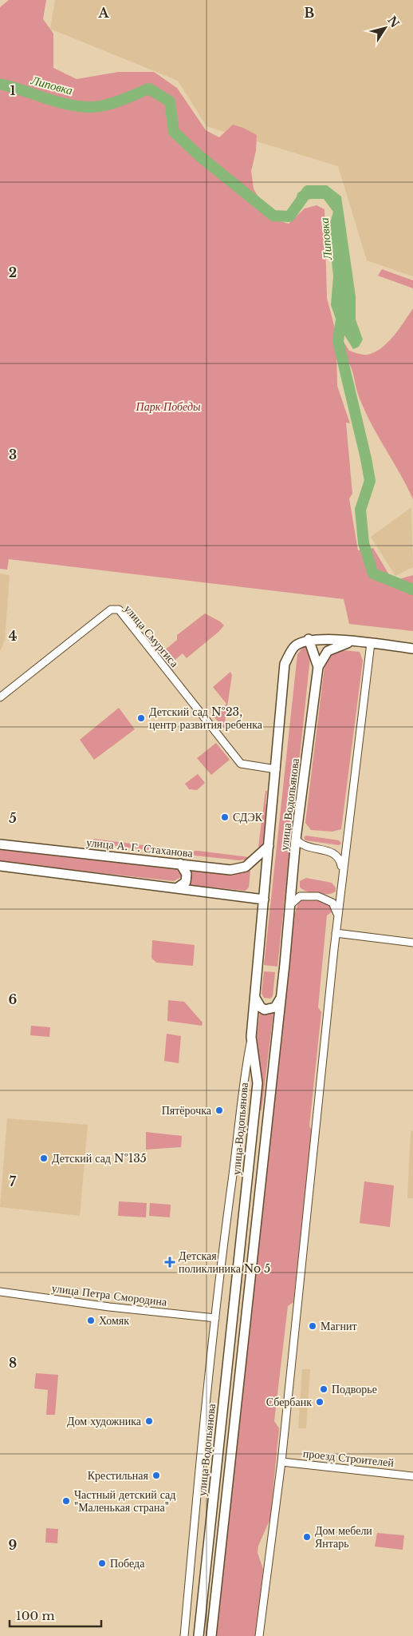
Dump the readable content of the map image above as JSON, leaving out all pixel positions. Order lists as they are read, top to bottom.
{
  "streets": {
    "main road": ["улица Водопьянова", "улица А. Г. Стаханова"],
    "street": ["улица Смургиса", "улица Петра Смородина", "проезд Строителей"]
  },
  "crossings": [
    ["улица Смургиса", "улица Водопьянова"],
    ["улица Водопьянова", "улица А. Г. Стаханова"]
  ],
  "water": ["Липовка"],
  "parks": ["Парк Победы"],
  "places": {
    "other": [
      "Детский сад №23, центр развития ребенка",
      "СДЭК",
      "Пятёрочка",
      "Детский сад №135",
      "Хомяк",
      "Магнит",
      "Подворье",
      "Сбербанк",
      "Дом художника",
      "Крестильная",
      "Частный детский сад \"Маленькая страна\"",
      "Дом мебели Янтарь",
      "Победа"
    ],
    "health": ["Детская поликлиника No 5"]
  },
  "scale_bar": "100 m",
  "north": "top right",
  "grid": {
    "columns": ["A", "B"],
    "rows": [
      "1",
      "2",
      "3",
      "4",
      "5",
      "6",
      "7",
      "8",
      "9"
    ]
  }
}
